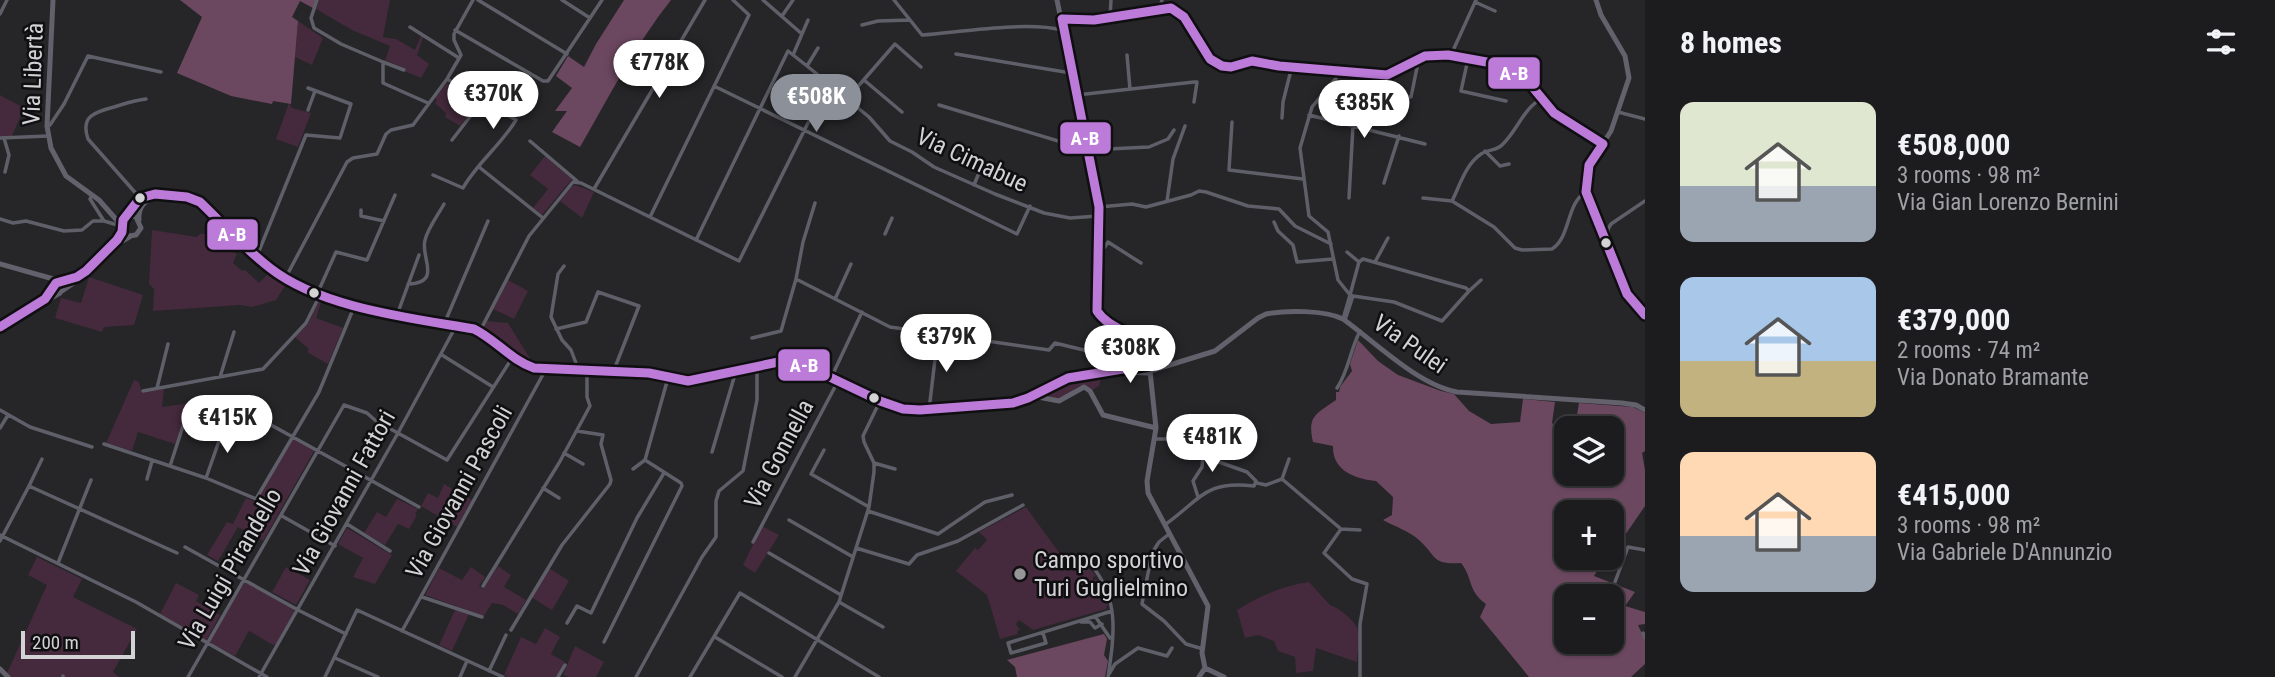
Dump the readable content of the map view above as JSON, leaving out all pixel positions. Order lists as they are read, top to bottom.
{
  "streets": {
    "main road": ["Via Libertà", "Via Pulei"],
    "street": [
      "Via Cimabue",
      "Via Gonnella",
      "Via Giovanni Pascoli",
      "Via Giovanni Fattori",
      "Via Luigi Pirandello"
    ]
  },
  "crossings": [
    ["Via Giovanni Fattori", "Via Luigi Pirandello"]
  ],
  "places": ["Campo sportivo Turi Guglielmino"],
  "lines": ["transit line A-B"],
  "scale_bar": "200 m",
  "page": {
    "heading": "8 homes",
    "price": [
      "€778K",
      "€370K",
      "€508K",
      "€385K",
      "€379K",
      "€308K",
      "€415K",
      "€481K"
    ],
    "list": [
      {
        "name": "€508,000",
        "note": "3 rooms · 98 m² · Via Gian Lorenzo Bernini"
      },
      {
        "name": "€379,000",
        "note": "2 rooms · 74 m² · Via Donato Bramante"
      },
      {
        "name": "€415,000",
        "note": "3 rooms · 98 m² · Via Gabriele D'Annunzio"
      }
    ],
    "map_buttons": ["+", "−"],
    "scale": "200 m"
  }
}
